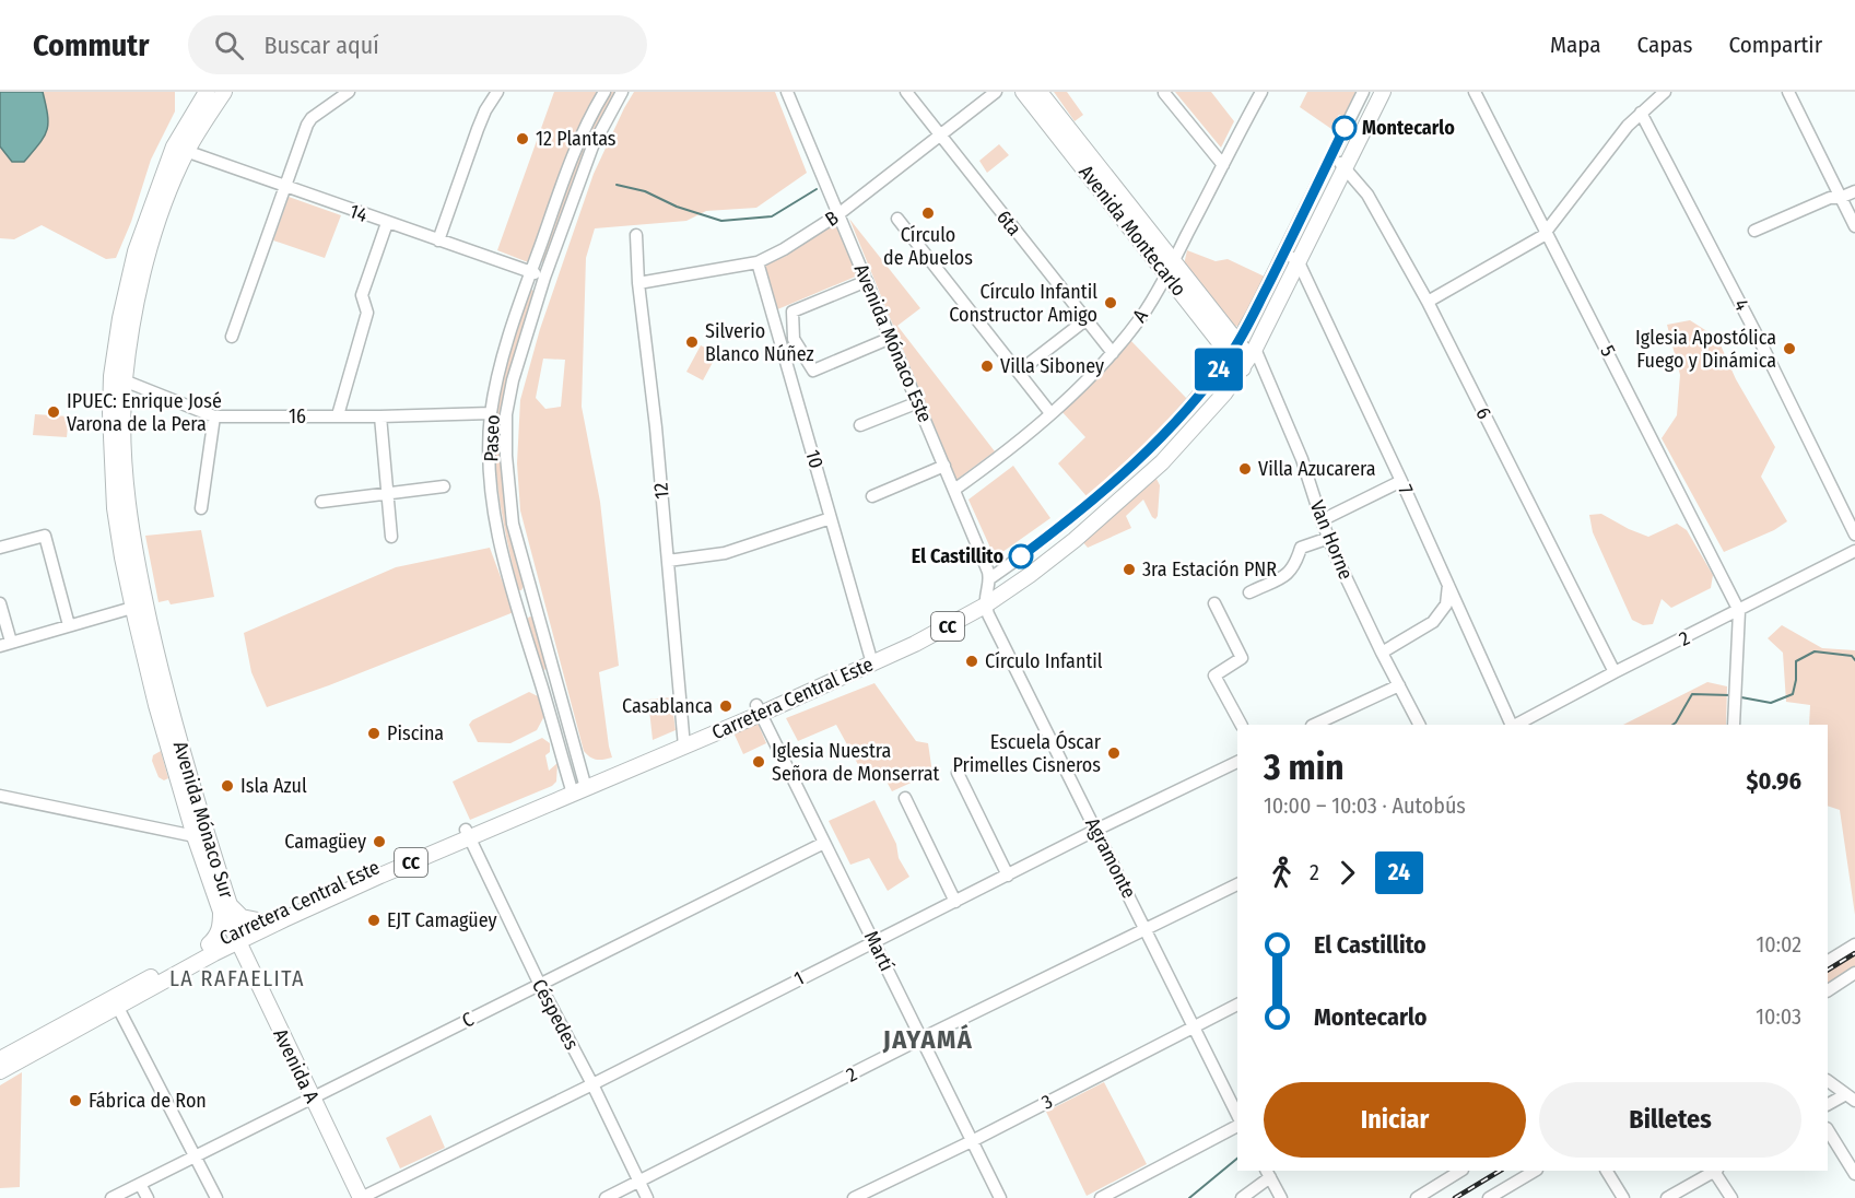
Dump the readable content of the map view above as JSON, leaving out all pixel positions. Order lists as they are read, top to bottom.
{
  "streets": {
    "main road": [
      "Avenida Montecarlo",
      "CC",
      "Carretera Central Este",
      "Avenida Mónaco Sur",
      "Avenida A"
    ],
    "street": [
      "14",
      "B",
      "6ta",
      "4",
      "A",
      "Avenida Mónaco Este",
      "5",
      "6",
      "16",
      "Paseo",
      "10",
      "7",
      "12",
      "Van Horne",
      "2",
      "Agramonte",
      "Martí",
      "1",
      "Céspedes",
      "C",
      "3"
    ]
  },
  "crossings": [
    ["14", "Paseo"],
    ["14", "Avenida Mónaco Sur"],
    ["B", "6ta"],
    ["B", "Avenida Mónaco Este"],
    ["B", "10"],
    ["B", "12"],
    ["6ta", "A"],
    ["Avenida Montecarlo", "A"],
    ["Avenida Montecarlo", "Van Horne"],
    ["Avenida Montecarlo", "Carretera Central Este"],
    ["A", "Avenida Mónaco Este"],
    ["5", "2"],
    ["6", "2"],
    ["6", "Carretera Central Este"],
    ["16", "Paseo"],
    ["16", "Avenida Mónaco Sur"],
    ["Paseo", "Carretera Central Este"],
    ["10", "Carretera Central Este"],
    ["7", "Carretera Central Este"],
    ["12", "Carretera Central Este"],
    ["Van Horne", "Carretera Central Este"],
    ["2", "Agramonte"],
    ["2", "Martí"],
    ["2", "Céspedes"],
    ["Carretera Central Este", "Avenida Mónaco Sur"],
    ["Carretera Central Este", "Agramonte"],
    ["Carretera Central Este", "Martí"],
    ["Carretera Central Este", "Céspedes"],
    ["Carretera Central Este", "Avenida A"],
    ["Avenida Mónaco Sur", "Avenida A"],
    ["Agramonte", "1"],
    ["Agramonte", "3"],
    ["Martí", "1"],
    ["Martí", "C"],
    ["Martí", "3"],
    ["1", "Céspedes"],
    ["1", "Avenida A"],
    ["Céspedes", "C"],
    ["C", "Avenida A"]
  ],
  "districts": ["LA RAFAELITA", "JAYAMÁ"],
  "places": [
    "Montecarlo",
    "12 Plantas",
    "Círculo de Abuelos",
    "Círculo Infantil Constructor Amigo",
    "Silverio Blanco Núñez",
    "Iglesia Apostólica Fuego y Dinámica",
    "Villa Siboney",
    "IPUEC: Enrique José Varona de la Pera",
    "Villa Azucarera",
    "El Castillito",
    "3ra Estación PNR",
    "Círculo Infantil",
    "Casablanca",
    "Piscina",
    "Escuela Óscar Primelles Cisneros",
    "Iglesia Nuestra Señora de Monserrat",
    "Isla Azul",
    "Camagüey",
    "EJT Camagüey",
    "Fábrica de Ron"
  ],
  "lines": ["bus line 24"],
  "page": {
    "header": "Commutr",
    "search": "Buscar aquí",
    "nav": ["Mapa", "Capas", "Compartir"],
    "on_map": "24",
    "heading": ["3 min", "10:00 – 10:03 · Autobús", "$0.96"],
    "legs": ["2", "24"],
    "list": [
      {
        "name": "El Castillito",
        "value": "10:02"
      },
      {
        "name": "Montecarlo",
        "value": "10:03"
      }
    ],
    "buttons": ["Iniciar", "Billetes"]
  }
}
